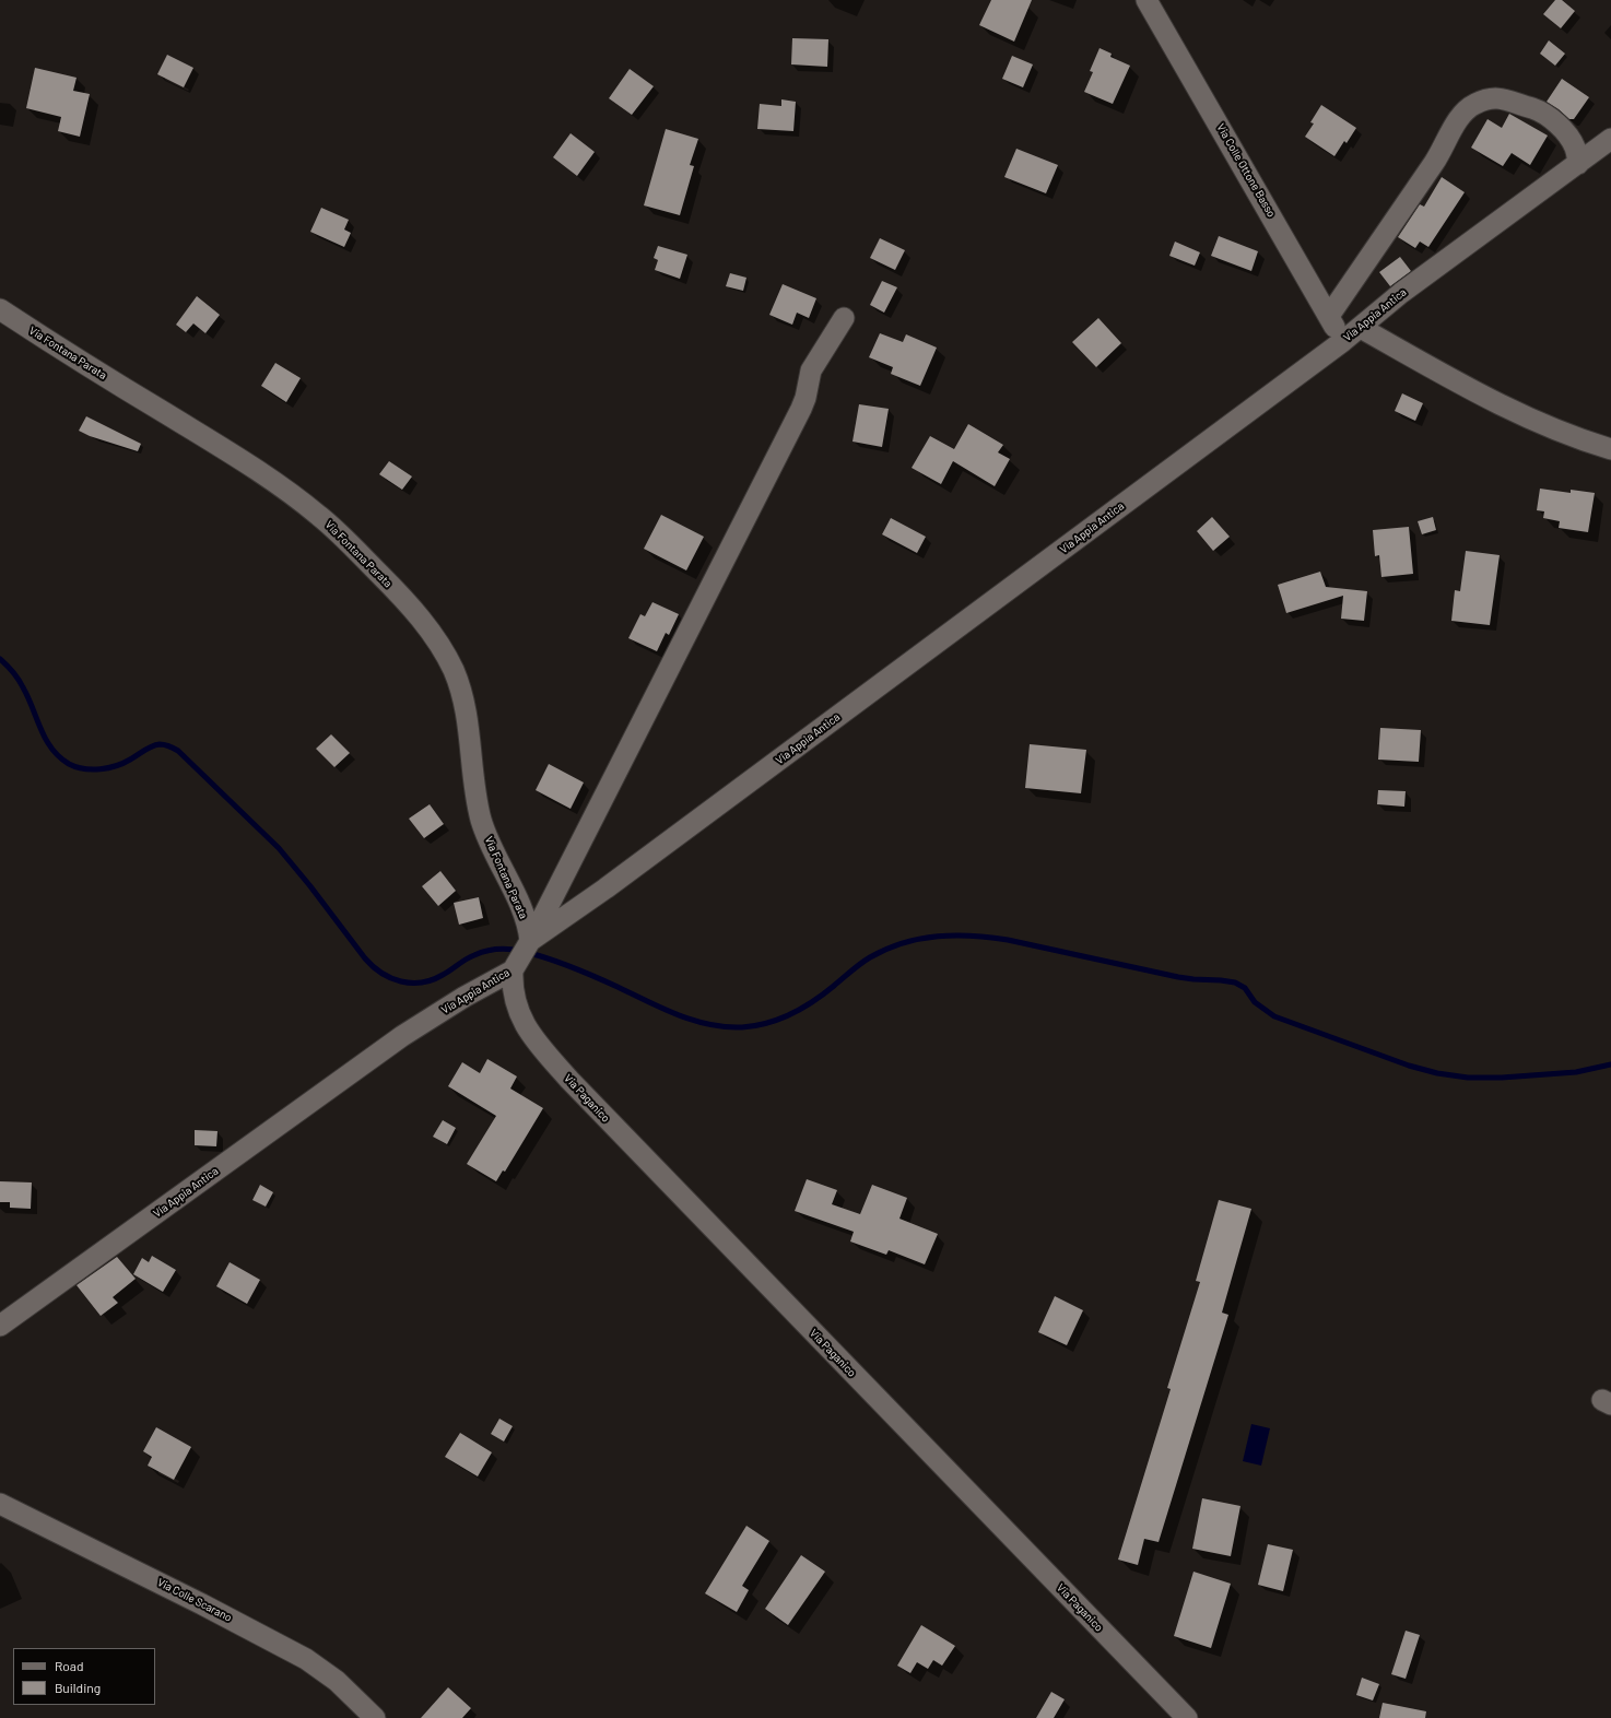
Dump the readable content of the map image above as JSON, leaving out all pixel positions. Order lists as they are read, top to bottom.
{
  "streets": {
    "street": [
      "Via Colle Ottone Basso",
      "Via Appia Antica",
      "Via Fontana Parata",
      "Via Paganico",
      "Via Colle Scarano"
    ]
  },
  "crossings": [
    ["Via Colle Ottone Basso", "Via Appia Antica"],
    ["Via Appia Antica", "Via Fontana Parata"],
    ["Via Appia Antica", "Via Paganico"]
  ],
  "legend": ["Road", "Building"]
}
